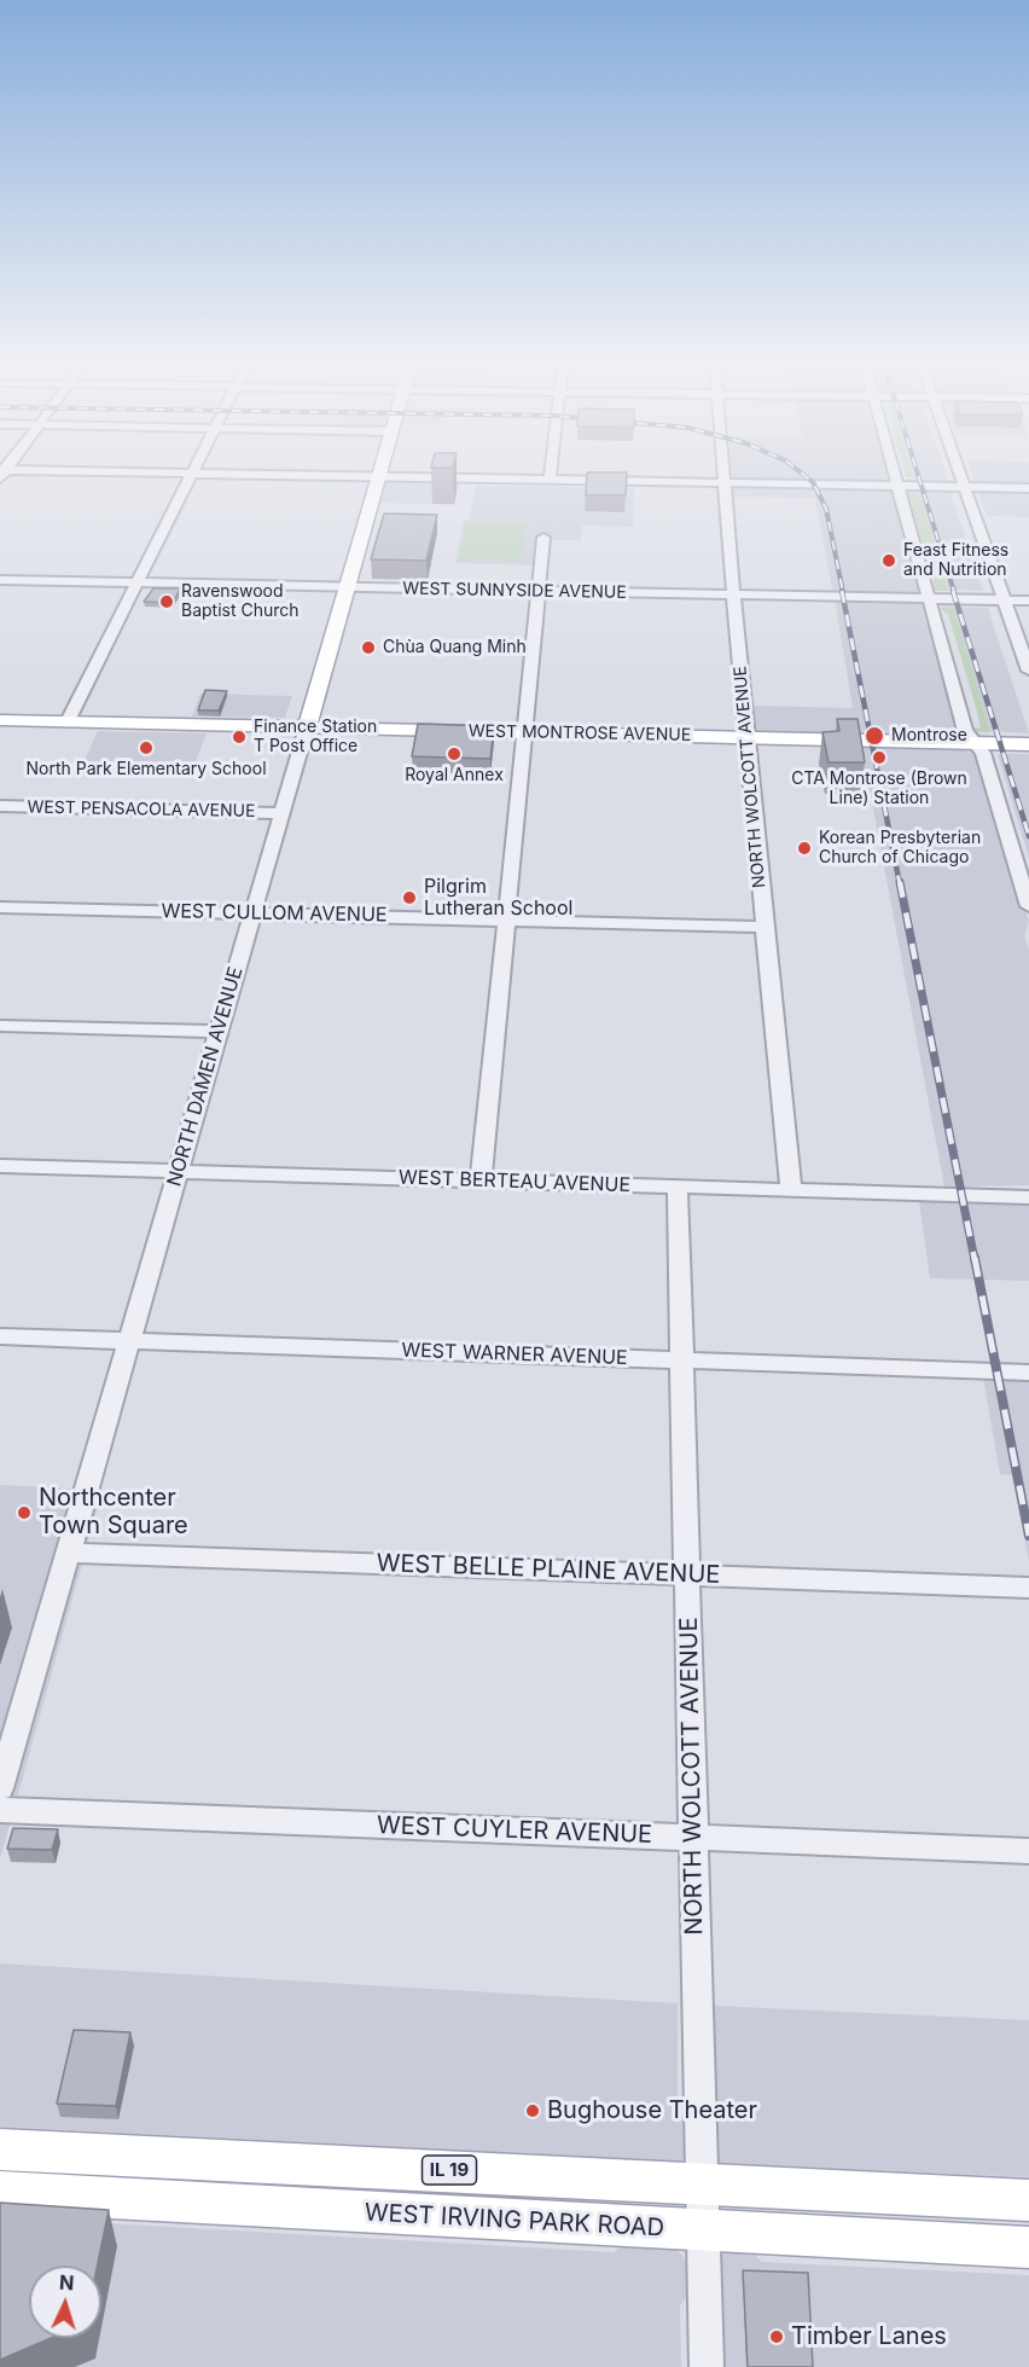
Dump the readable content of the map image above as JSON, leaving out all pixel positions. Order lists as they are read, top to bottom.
{
  "streets": {
    "main road": [
      "WEST MONTROSE AVENUE",
      "NORTH DAMEN AVENUE",
      "IL 19",
      "WEST IRVING PARK ROAD"
    ],
    "street": [
      "WEST SUNNYSIDE AVENUE",
      "NORTH WOLCOTT AVENUE",
      "WEST PENSACOLA AVENUE",
      "WEST CULLOM AVENUE",
      "WEST BERTEAU AVENUE",
      "WEST WARNER AVENUE",
      "WEST BELLE PLAINE AVENUE",
      "WEST CUYLER AVENUE"
    ]
  },
  "crossings": [
    ["WEST SUNNYSIDE AVENUE", "NORTH WOLCOTT AVENUE"],
    ["WEST SUNNYSIDE AVENUE", "NORTH DAMEN AVENUE"],
    ["WEST MONTROSE AVENUE", "NORTH WOLCOTT AVENUE"],
    ["WEST MONTROSE AVENUE", "NORTH DAMEN AVENUE"],
    ["NORTH WOLCOTT AVENUE", "WEST CULLOM AVENUE"],
    ["NORTH WOLCOTT AVENUE", "WEST BERTEAU AVENUE"],
    ["NORTH WOLCOTT AVENUE", "WEST WARNER AVENUE"],
    ["NORTH WOLCOTT AVENUE", "WEST BELLE PLAINE AVENUE"],
    ["NORTH WOLCOTT AVENUE", "WEST CUYLER AVENUE"],
    ["NORTH WOLCOTT AVENUE", "IL 19"],
    ["NORTH WOLCOTT AVENUE", "WEST IRVING PARK ROAD"],
    ["WEST PENSACOLA AVENUE", "NORTH DAMEN AVENUE"],
    ["WEST CULLOM AVENUE", "NORTH DAMEN AVENUE"],
    ["NORTH DAMEN AVENUE", "WEST BERTEAU AVENUE"],
    ["NORTH DAMEN AVENUE", "WEST WARNER AVENUE"],
    ["NORTH DAMEN AVENUE", "WEST BELLE PLAINE AVENUE"]
  ],
  "places": [
    "Feast Fitness and Nutrition",
    "Ravenswood Baptist Church",
    "Chùa Quang Minh",
    "Montrose",
    "Finance Station T Post Office",
    "North Park Elementary School",
    "Royal Annex",
    "CTA Montrose (Brown Line) Station",
    "Korean Presbyterian Church of Chicago",
    "Pilgrim Lutheran School",
    "Northcenter Town Square",
    "Bughouse Theater",
    "Timber Lanes"
  ],
  "north": "top"
}
